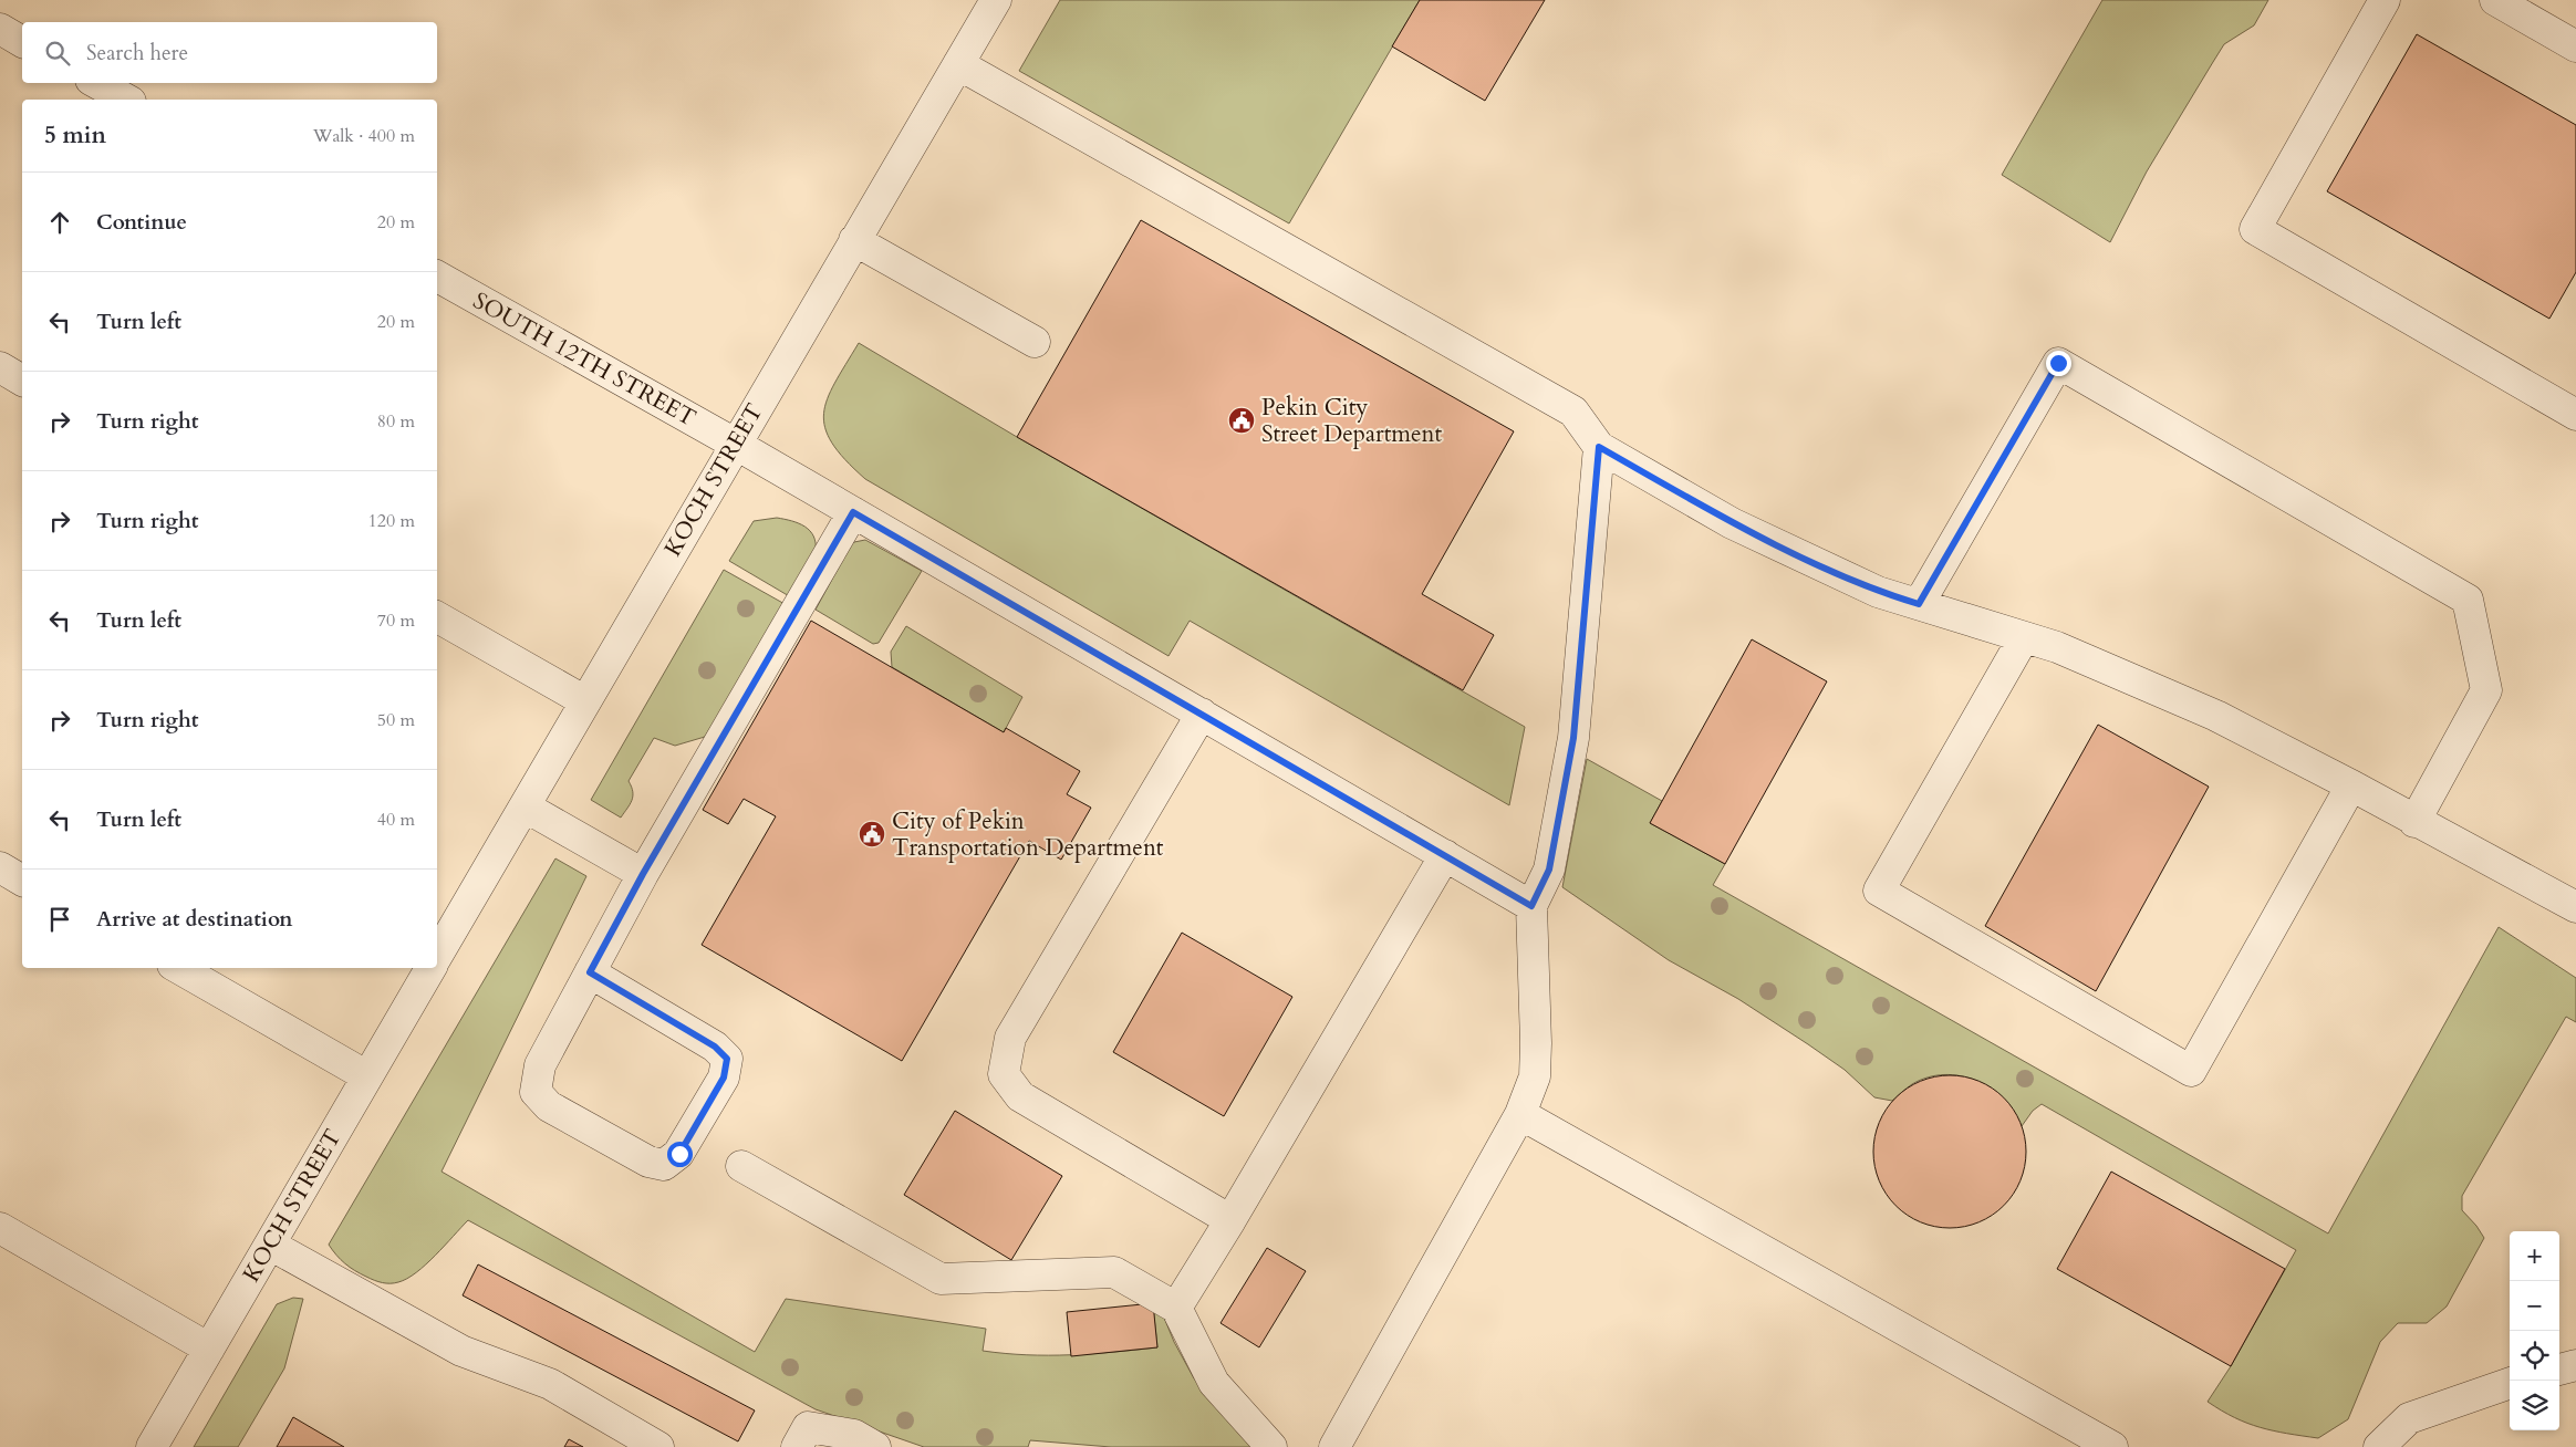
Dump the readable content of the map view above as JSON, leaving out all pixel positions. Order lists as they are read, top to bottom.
{
  "streets": {
    "street": ["SOUTH 12TH STREET", "KOCH STREET"]
  },
  "crossings": [
    ["SOUTH 12TH STREET", "KOCH STREET"]
  ],
  "places": {
    "public building": ["Pekin City Street Department", "City of Pekin Transportation Department"]
  },
  "page": {
    "search": "Search here",
    "heading": ["5 min", "Walk · 400 m"],
    "list": [
      ["Continue", "20 m"],
      ["Turn left", "20 m"],
      ["Turn right", "80 m"],
      ["Turn right", "120 m"],
      ["Turn left", "70 m"],
      ["Turn right", "50 m"],
      ["Turn left", "40 m"],
      "Arrive at destination"
    ],
    "map_buttons": ["+", "−"]
  }
}
